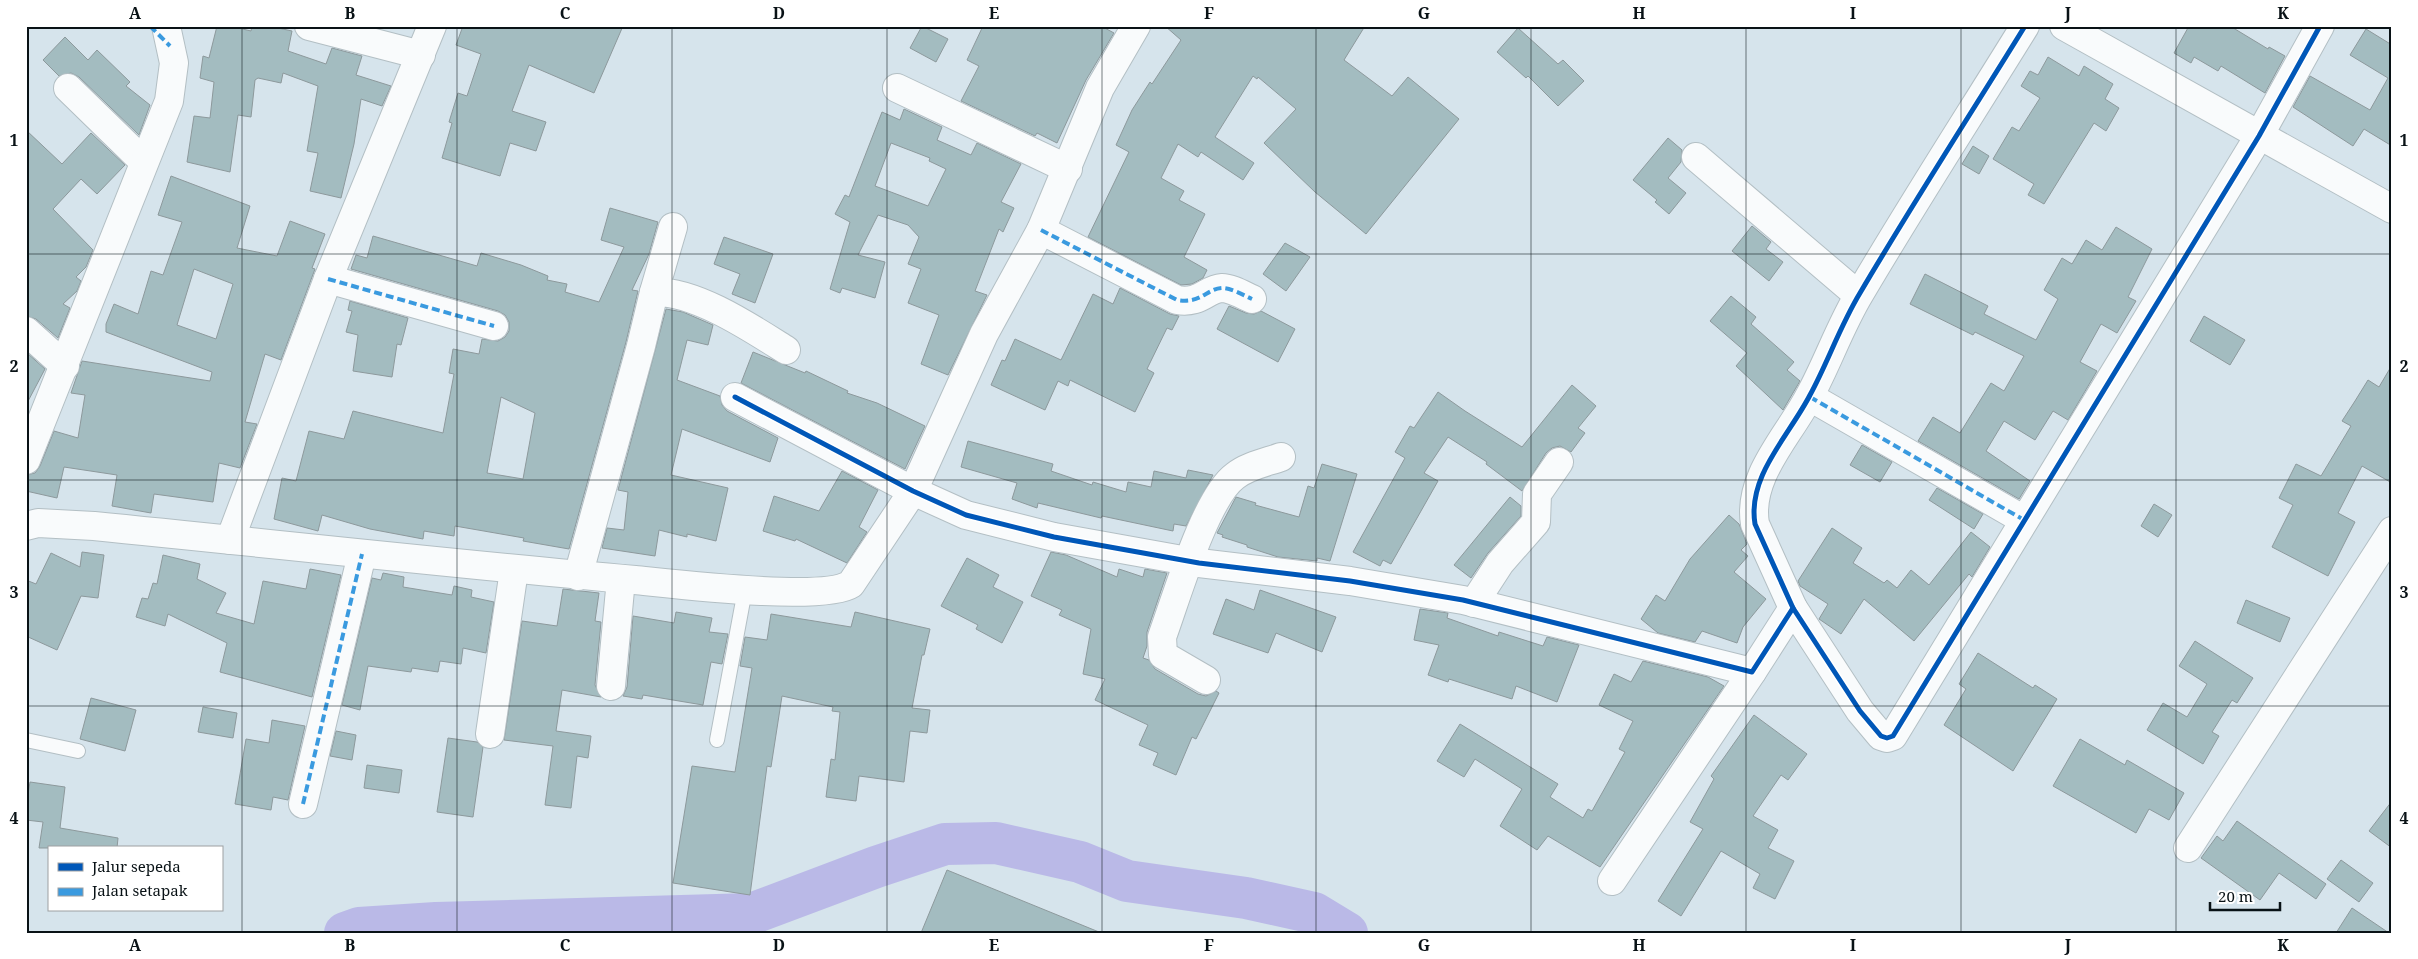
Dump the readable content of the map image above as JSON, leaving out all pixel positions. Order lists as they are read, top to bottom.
{
  "legend": ["Jalur sepeda", "Jalan setapak"],
  "scale_bar": "20 m",
  "grid": {
    "columns": [
      "A",
      "B",
      "C",
      "D",
      "E",
      "F",
      "G",
      "H",
      "I",
      "J",
      "K"
    ],
    "rows": [
      "1",
      "2",
      "3",
      "4"
    ]
  }
}
